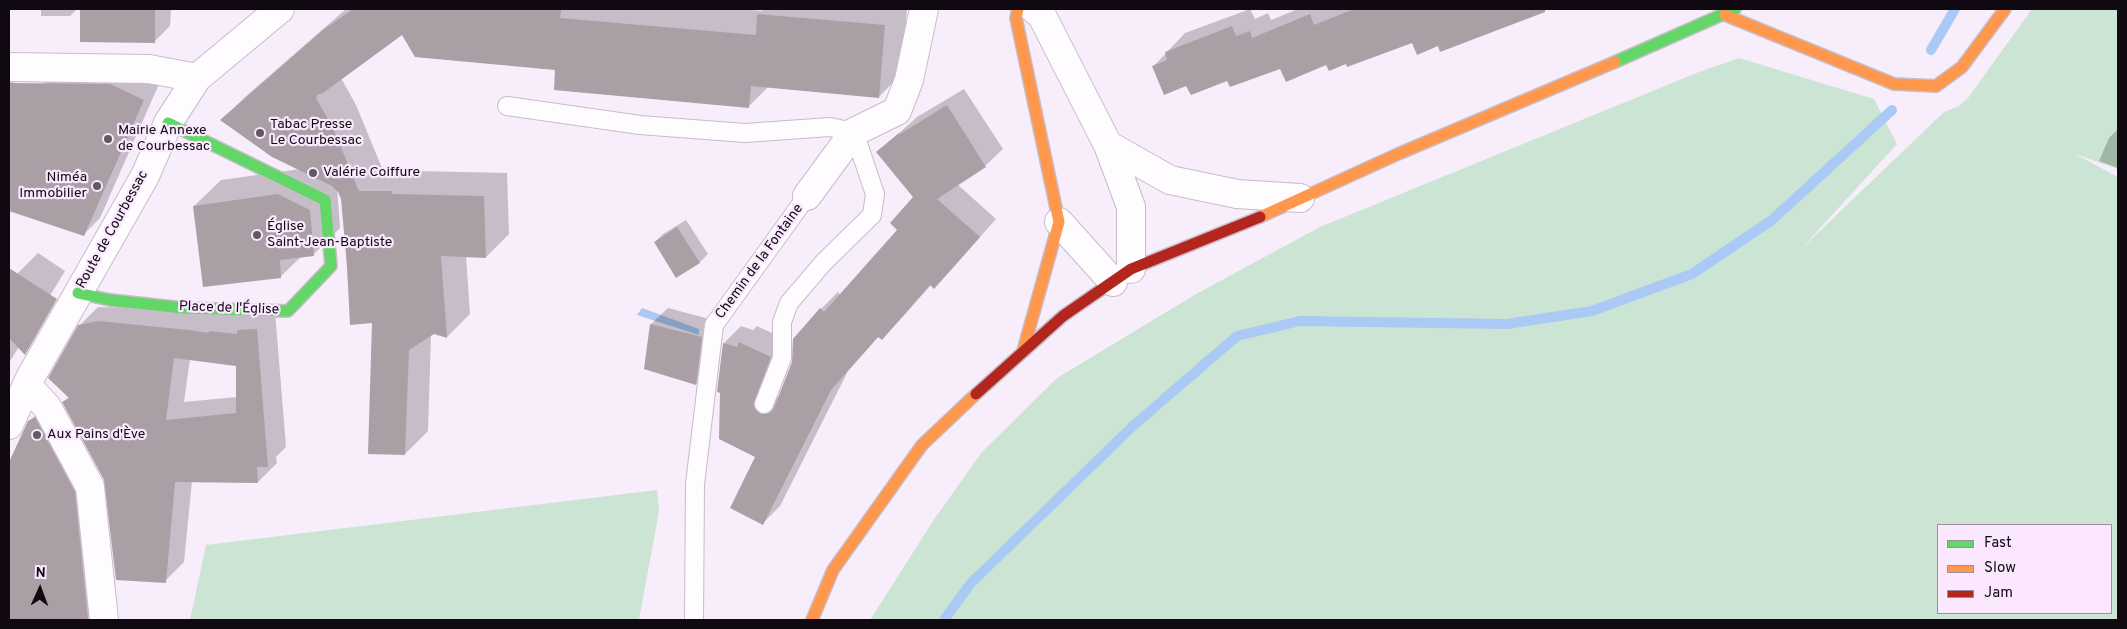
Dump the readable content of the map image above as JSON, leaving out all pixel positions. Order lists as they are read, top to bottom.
{
  "streets": {
    "street": ["Route de Courbessac", "Chemin de la Fontaine", "Place de l'Église"]
  },
  "crossings": [
    ["Route de Courbessac", "Place de l'Église"]
  ],
  "places": [
    "Tabac Presse Le Courbessac",
    "Mairie Annexe de Courbessac",
    "Valérie Coiffure",
    "Niméa Immobilier",
    "Église Saint-Jean-Baptiste",
    "Aux Pains d'Ève"
  ],
  "legend": ["Fast", "Slow", "Jam"],
  "north": "top"
}
